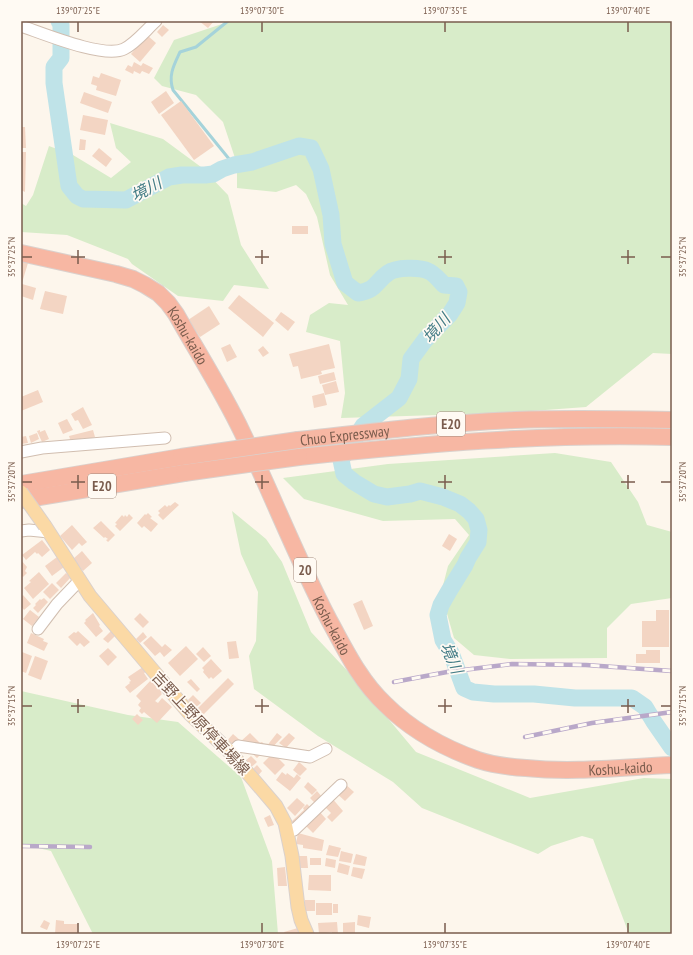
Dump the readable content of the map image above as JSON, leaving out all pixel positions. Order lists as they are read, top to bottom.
{
  "streets": {
    "highway": [
      "Koshu-kaido",
      "E20",
      "Chuo Expressway",
      "20"
    ],
    "main road": ["吉野上野原停車場線"]
  },
  "water": ["境川"],
  "coordinates": [
    "139°07'25\"E",
    "139°07'30\"E",
    "139°07'35\"E",
    "139°07'40\"E",
    "35°37'25\"N",
    "35°37'20\"N",
    "35°37'15\"N"
  ]
}
